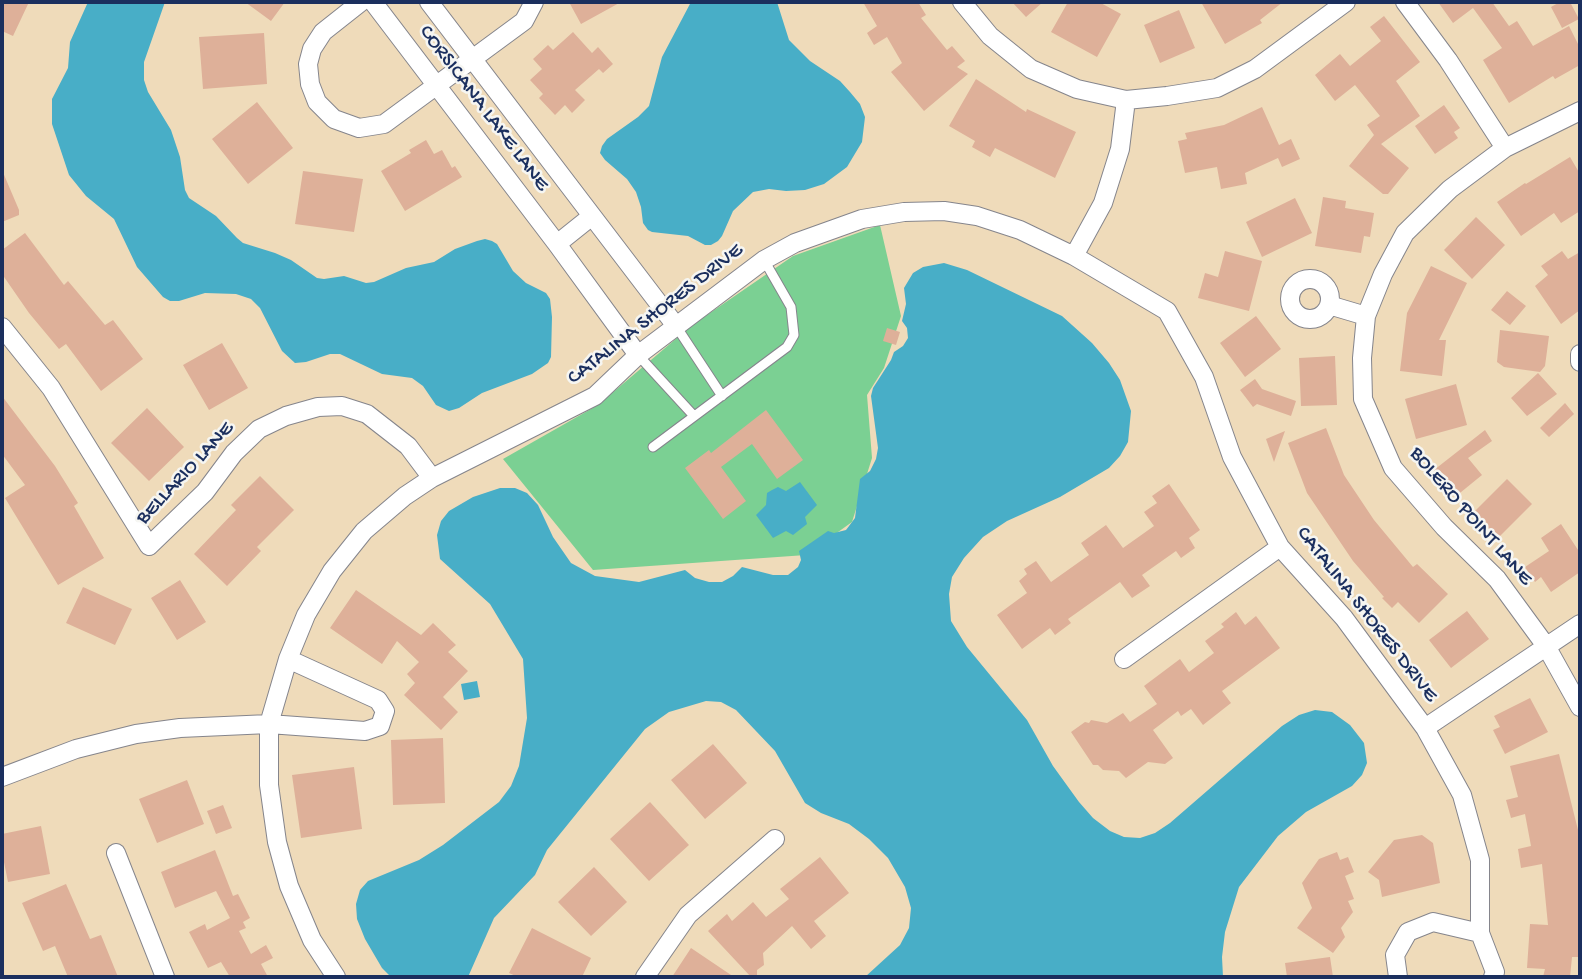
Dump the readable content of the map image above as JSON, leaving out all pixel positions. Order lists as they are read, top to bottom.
{
  "streets": {
    "street": [
      "CORSICANA LAKE LANE",
      "CATALINA SHORES DRIVE",
      "BELLARIO LANE",
      "BOLERO POINT LANE"
    ]
  },
  "crossings": [
    ["CORSICANA LAKE LANE", "CATALINA SHORES DRIVE"],
    ["CATALINA SHORES DRIVE", "BELLARIO LANE"]
  ]
}
